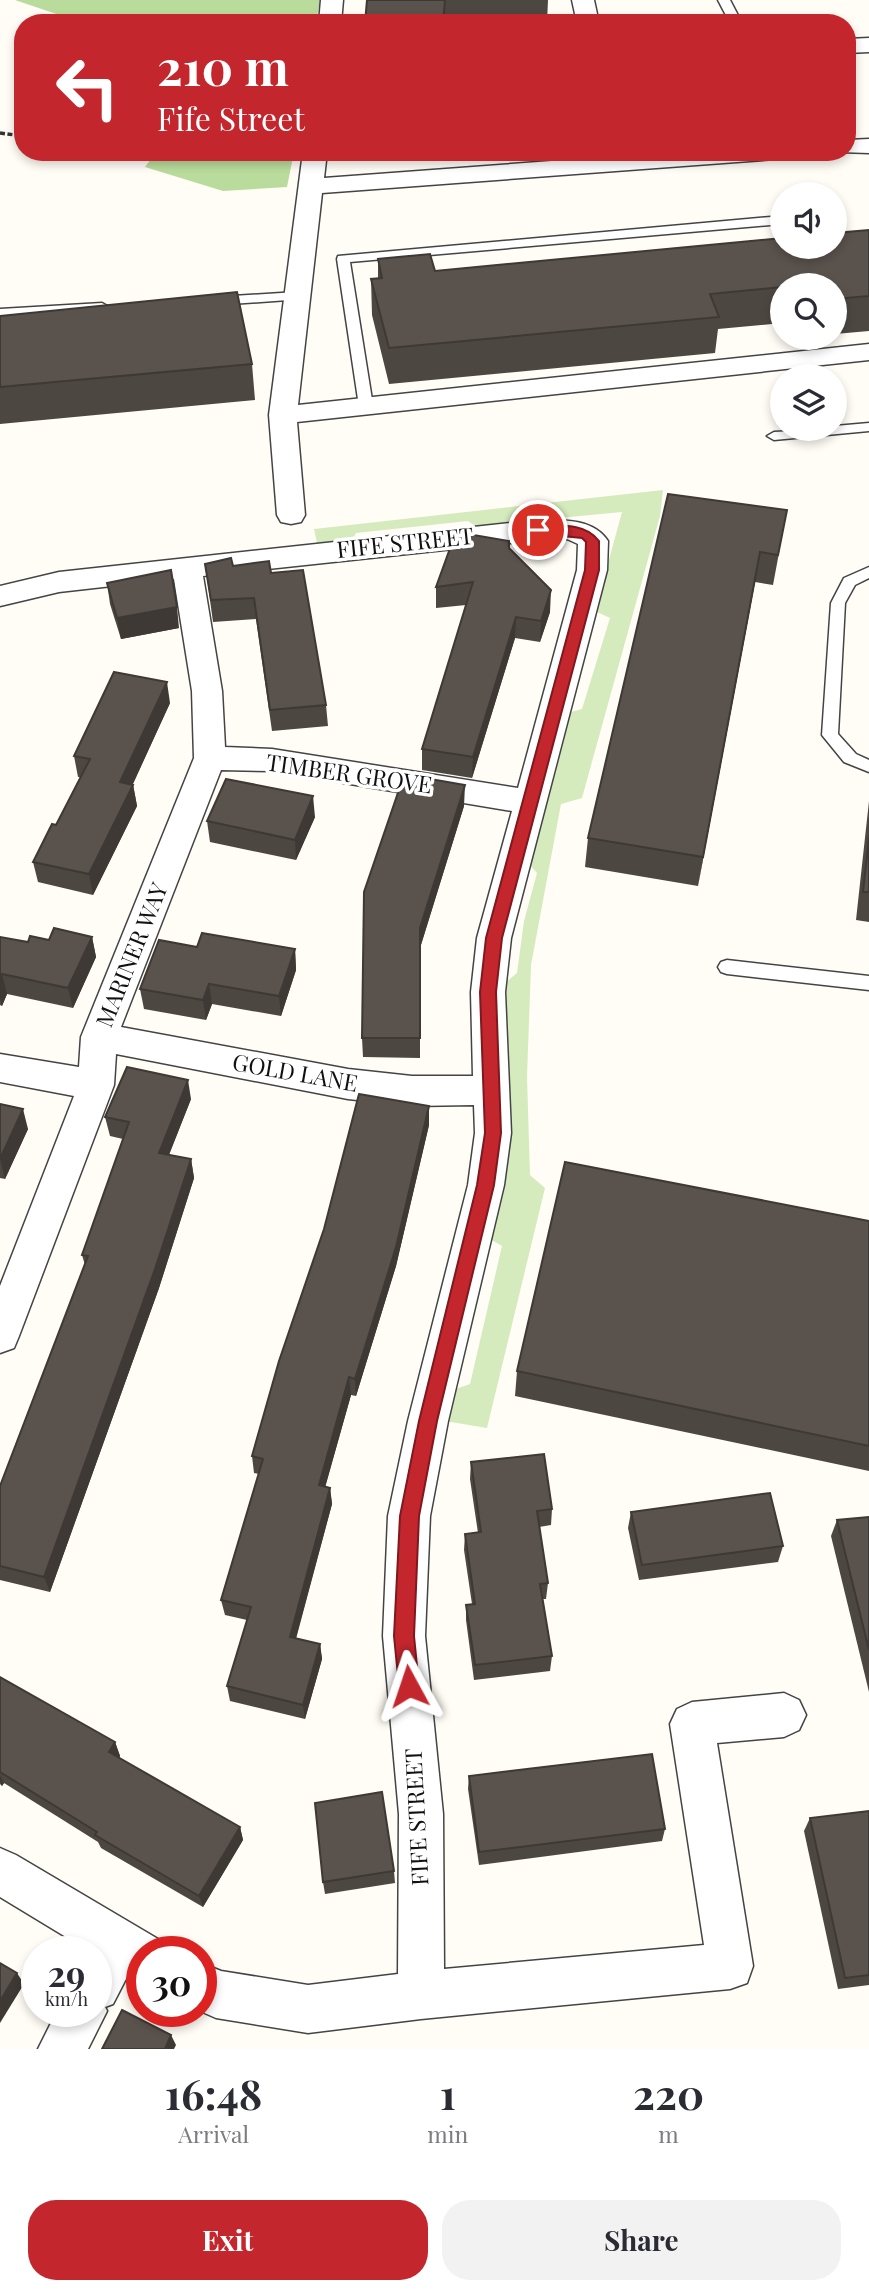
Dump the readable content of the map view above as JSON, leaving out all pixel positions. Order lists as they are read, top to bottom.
{
  "streets": {
    "street": [
      "FIFE STREET",
      "TIMBER GROVE",
      "MARINER WAY",
      "GOLD LANE"
    ]
  },
  "crossings": [
    ["FIFE STREET", "TIMBER GROVE"],
    ["FIFE STREET", "MARINER WAY"],
    ["FIFE STREET", "GOLD LANE"],
    ["TIMBER GROVE", "MARINER WAY"],
    ["MARINER WAY", "GOLD LANE"]
  ],
  "page": {
    "turn": ["210 m", "Fife Street"],
    "speed": "29 km/h",
    "limit": "30",
    "eta": [
      "16:48",
      "Arrival",
      "1",
      "min",
      "220",
      "m"
    ],
    "buttons": ["Exit", "Share"]
  }
}
